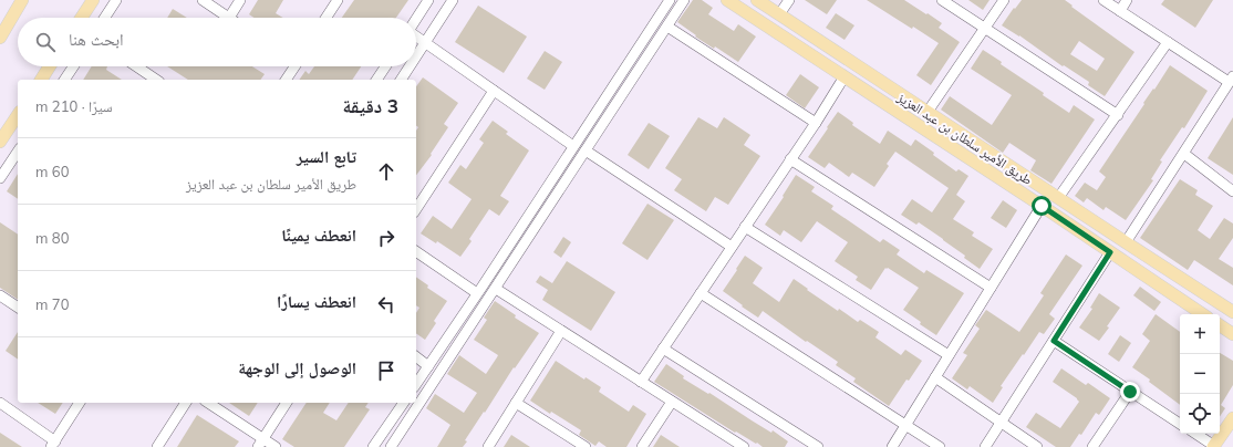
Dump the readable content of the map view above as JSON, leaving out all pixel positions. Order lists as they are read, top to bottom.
{
  "streets": {
    "main road": ["طريق الأمير سلطان بن عبد العزيز"]
  },
  "page": {
    "search": "ابحث هنا",
    "heading": ["3 دقيقة", "سيرًا · 210 m"],
    "list": [
      ["تابع السير", "طريق الأمير سلطان بن عبد العزيز", "60 m"],
      ["انعطف يمينًا", "80 m"],
      ["انعطف يسارًا", "70 m"],
      "الوصول إلى الوجهة"
    ],
    "map_buttons": ["+", "−"]
  }
}
